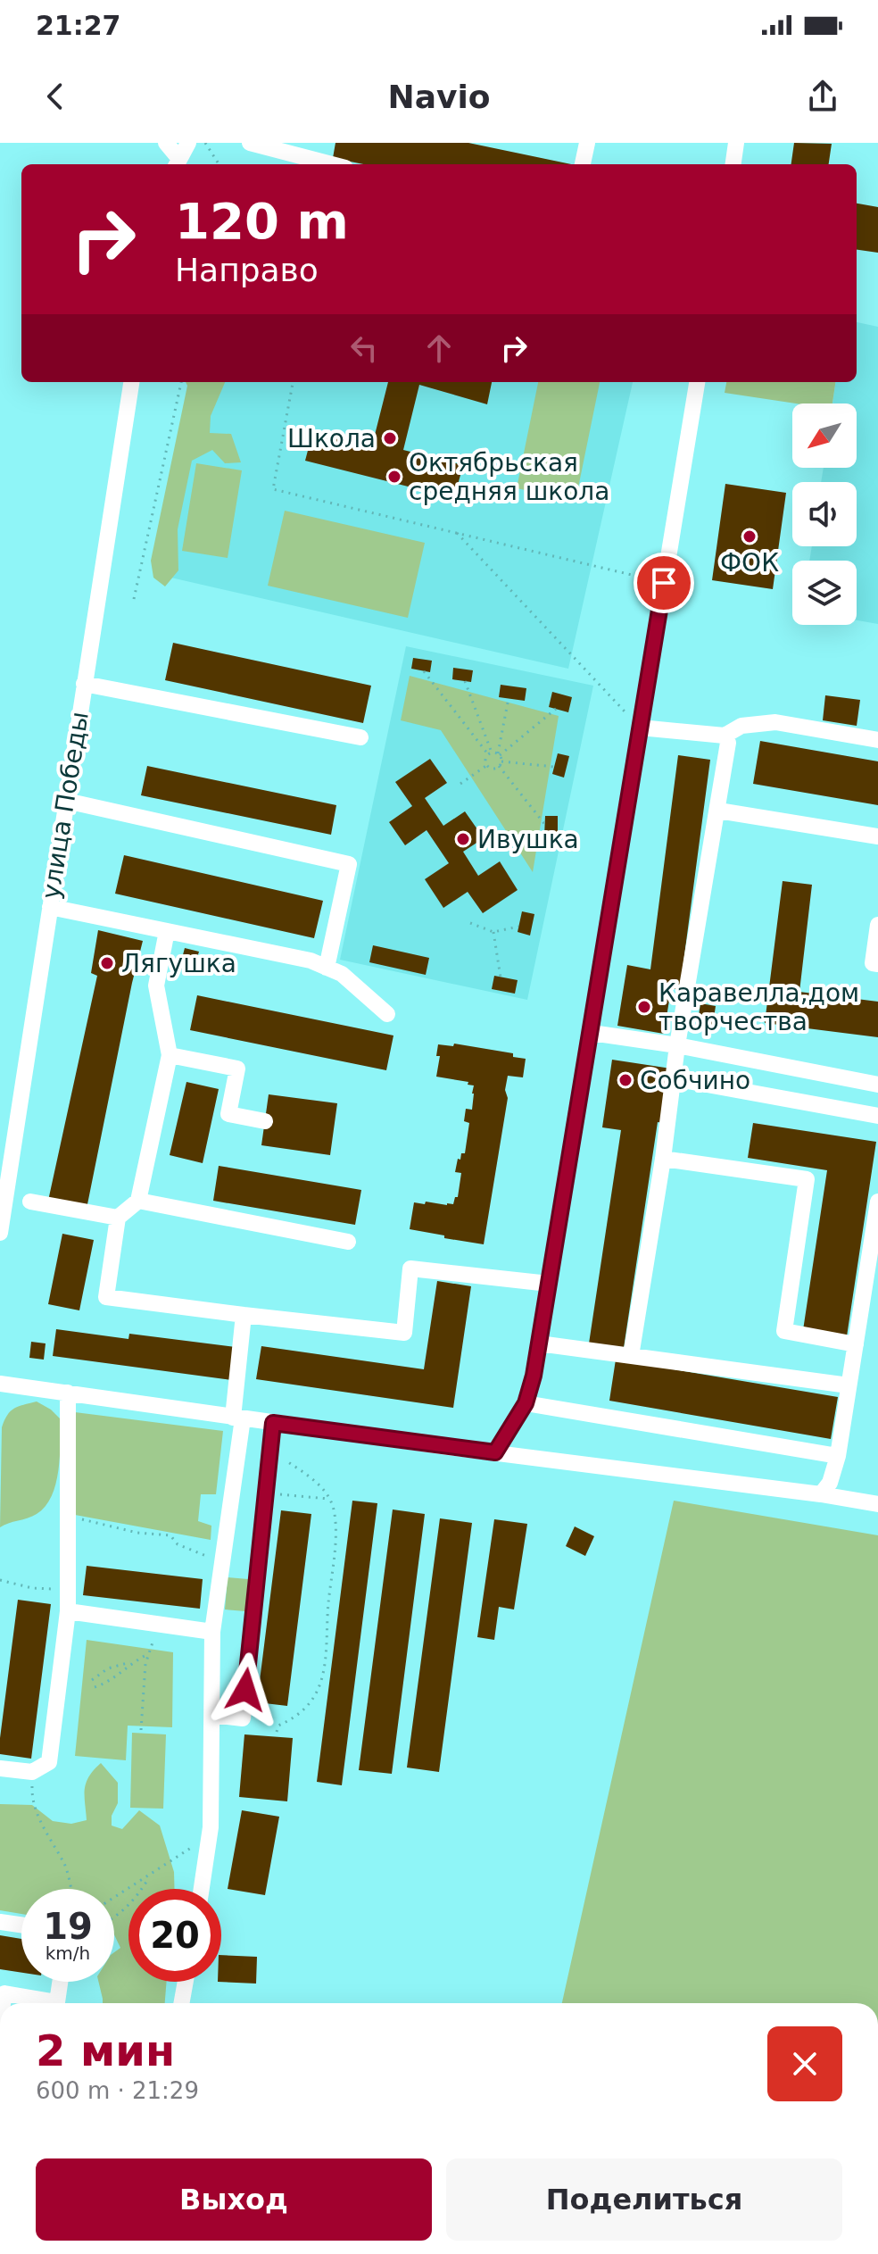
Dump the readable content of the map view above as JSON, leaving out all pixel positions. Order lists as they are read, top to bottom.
{
  "streets": {
    "street": ["улица Победы"]
  },
  "places": [
    "Школа",
    "Октябрьская средняя школа",
    "ФОК",
    "Ивушка",
    "Лягушка",
    "Каравелла,дом творчества",
    "Собчино"
  ],
  "north": "bottom left",
  "page": {
    "status": "21:27",
    "header": "Navio",
    "turn": ["120 m", "Направо"],
    "speed": "19 km/h",
    "limit": "20",
    "heading": ["2 мин", "600 m · 21:29"],
    "buttons": ["Выход", "Поделиться"]
  }
}
